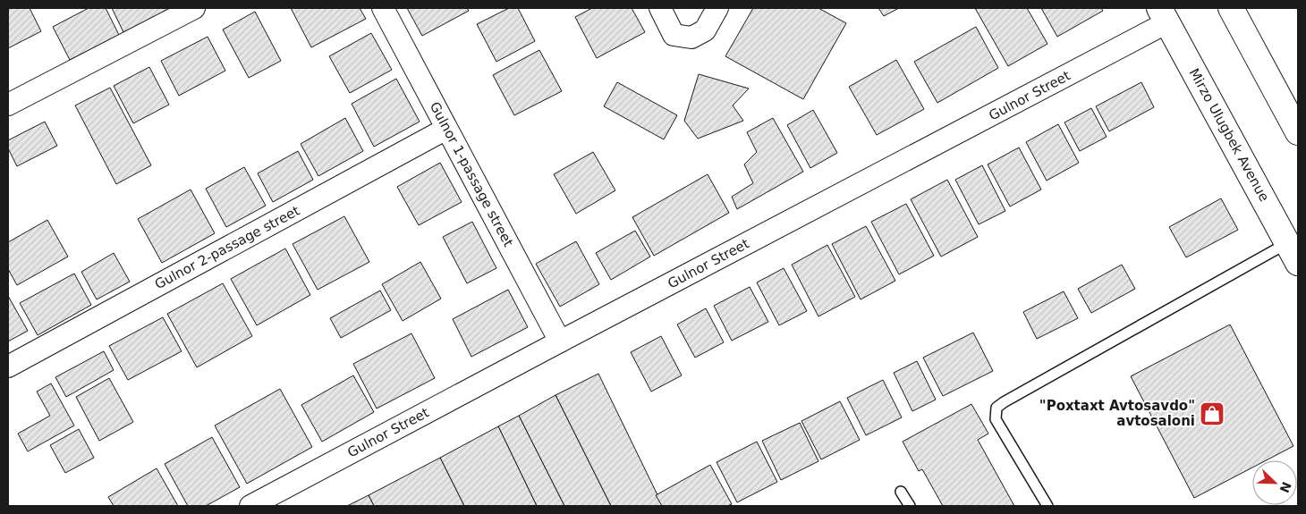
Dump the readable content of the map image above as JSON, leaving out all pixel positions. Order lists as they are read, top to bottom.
{
  "streets": {
    "main road": ["Mirzo Ulugbek Avenue"],
    "street": ["Gulnor Street", "Gulnor 1-passage street", "Gulnor 2-passage street"]
  },
  "crossings": [
    ["Gulnor Street", "Mirzo Ulugbek Avenue"],
    ["Gulnor Street", "Gulnor 1-passage street"],
    ["Gulnor 1-passage street", "Gulnor 2-passage street"]
  ],
  "places": {
    "shop": ["\"Poxtaxt Avtosavdo\" avtosaloni"]
  },
  "north": "bottom right"
}
